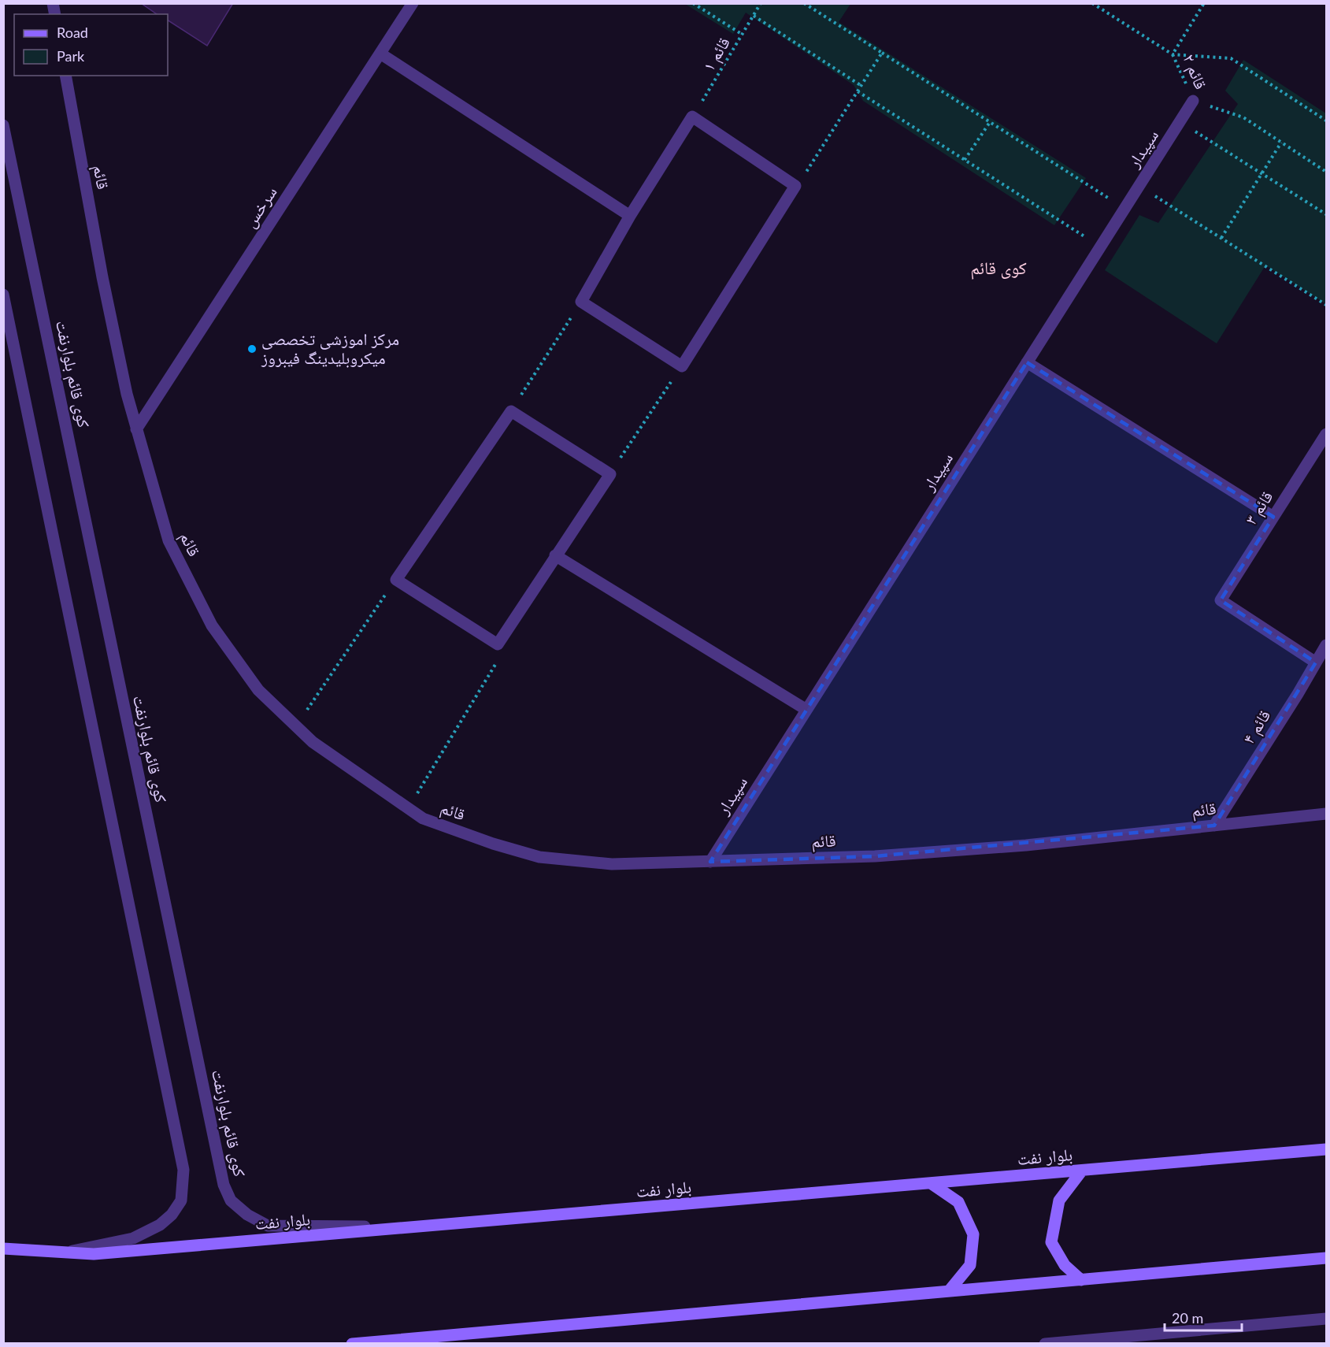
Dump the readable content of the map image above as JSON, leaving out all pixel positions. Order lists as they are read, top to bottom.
{
  "streets": {
    "main road": ["بلوار نفت"],
    "street": [
      "سپیدار",
      "قائم",
      "سرخس",
      "کوی قائم بلوارنفت",
      "قائم ۳",
      "قائم ۴"
    ],
    "path": ["قائم ۱", "قائم ۲"]
  },
  "crossings": [
    ["قائم ۲", "سپیدار"],
    ["سپیدار", "قائم"],
    ["قائم", "سرخس"],
    ["قائم", "قائم ۴"],
    ["کوی قائم بلوارنفت", "بلوار نفت"],
    ["قائم ۳", "قائم ۴"]
  ],
  "districts": ["کوی قائم"],
  "places": ["مرکز اموزشی تخصصی میکروبلیدینگ فیبروز"],
  "legend": ["Road", "Park"],
  "scale_bar": "20 m"
}
